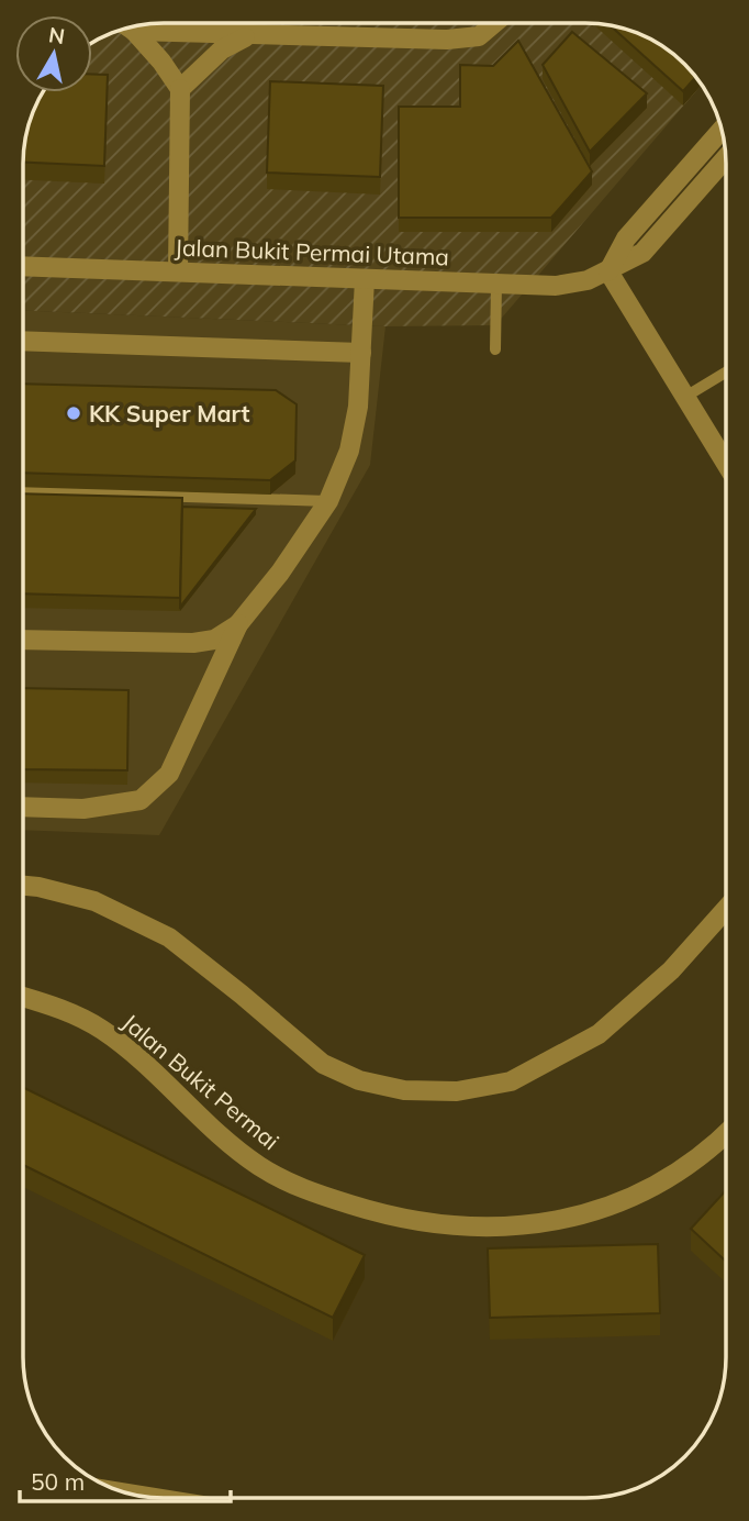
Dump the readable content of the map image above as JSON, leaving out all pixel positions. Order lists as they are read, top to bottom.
{
  "streets": {
    "street": ["Jalan Bukit Permai Utama", "Jalan Bukit Permai"]
  },
  "places": ["KK Super Mart"],
  "scale_bar": "50 m",
  "north": "top"
}
